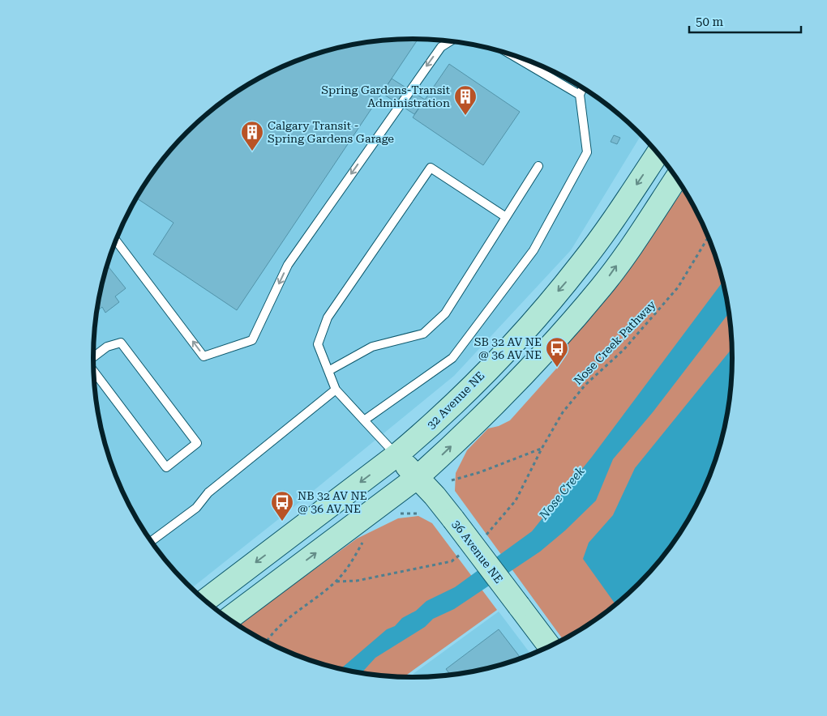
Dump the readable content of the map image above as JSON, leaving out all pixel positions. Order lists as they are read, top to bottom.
{
  "streets": {
    "main road": ["32 Avenue NE", "36 Avenue NE"],
    "path": ["Nose Creek Pathway"]
  },
  "crossings": [
    ["32 Avenue NE", "36 Avenue NE"]
  ],
  "water": ["Nose Creek"],
  "places": {
    "building": ["Spring Gardens-Transit Administration", "Calgary Transit - Spring Gardens Garage"],
    "bus stop": ["SB 32 AV NE @ 36 AV NE", "NB 32 AV NE @ 36 AV NE"]
  },
  "scale_bar": "50 m"
}
